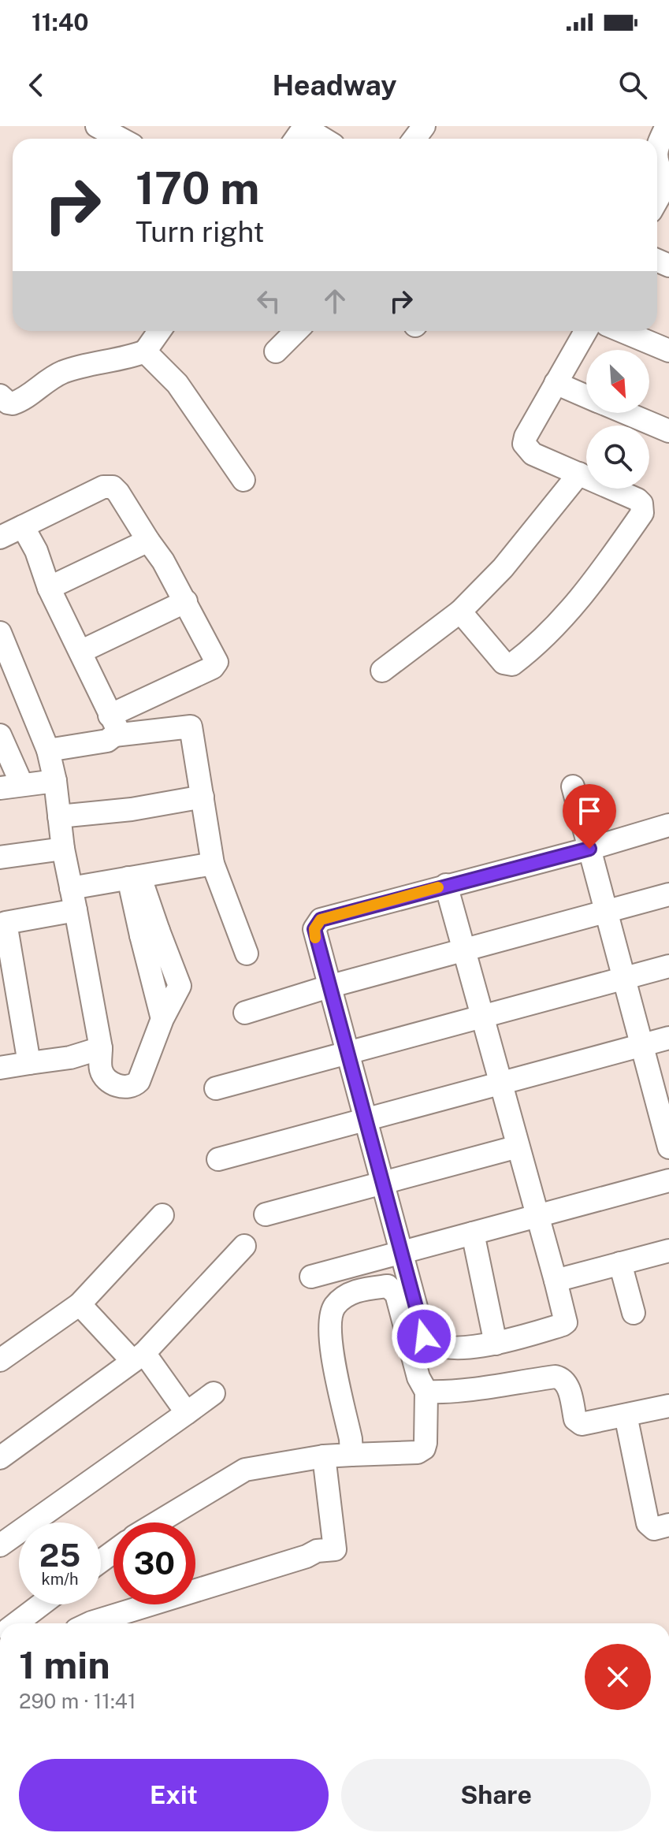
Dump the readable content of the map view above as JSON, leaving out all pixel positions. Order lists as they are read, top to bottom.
{
  "north": "bottom right",
  "page": {
    "status": "11:40",
    "header": "Headway",
    "turn": ["170 m", "Turn right"],
    "speed": "25 km/h",
    "limit": "30",
    "heading": ["1 min", "290 m · 11:41"],
    "buttons": ["Exit", "Share"]
  }
}
